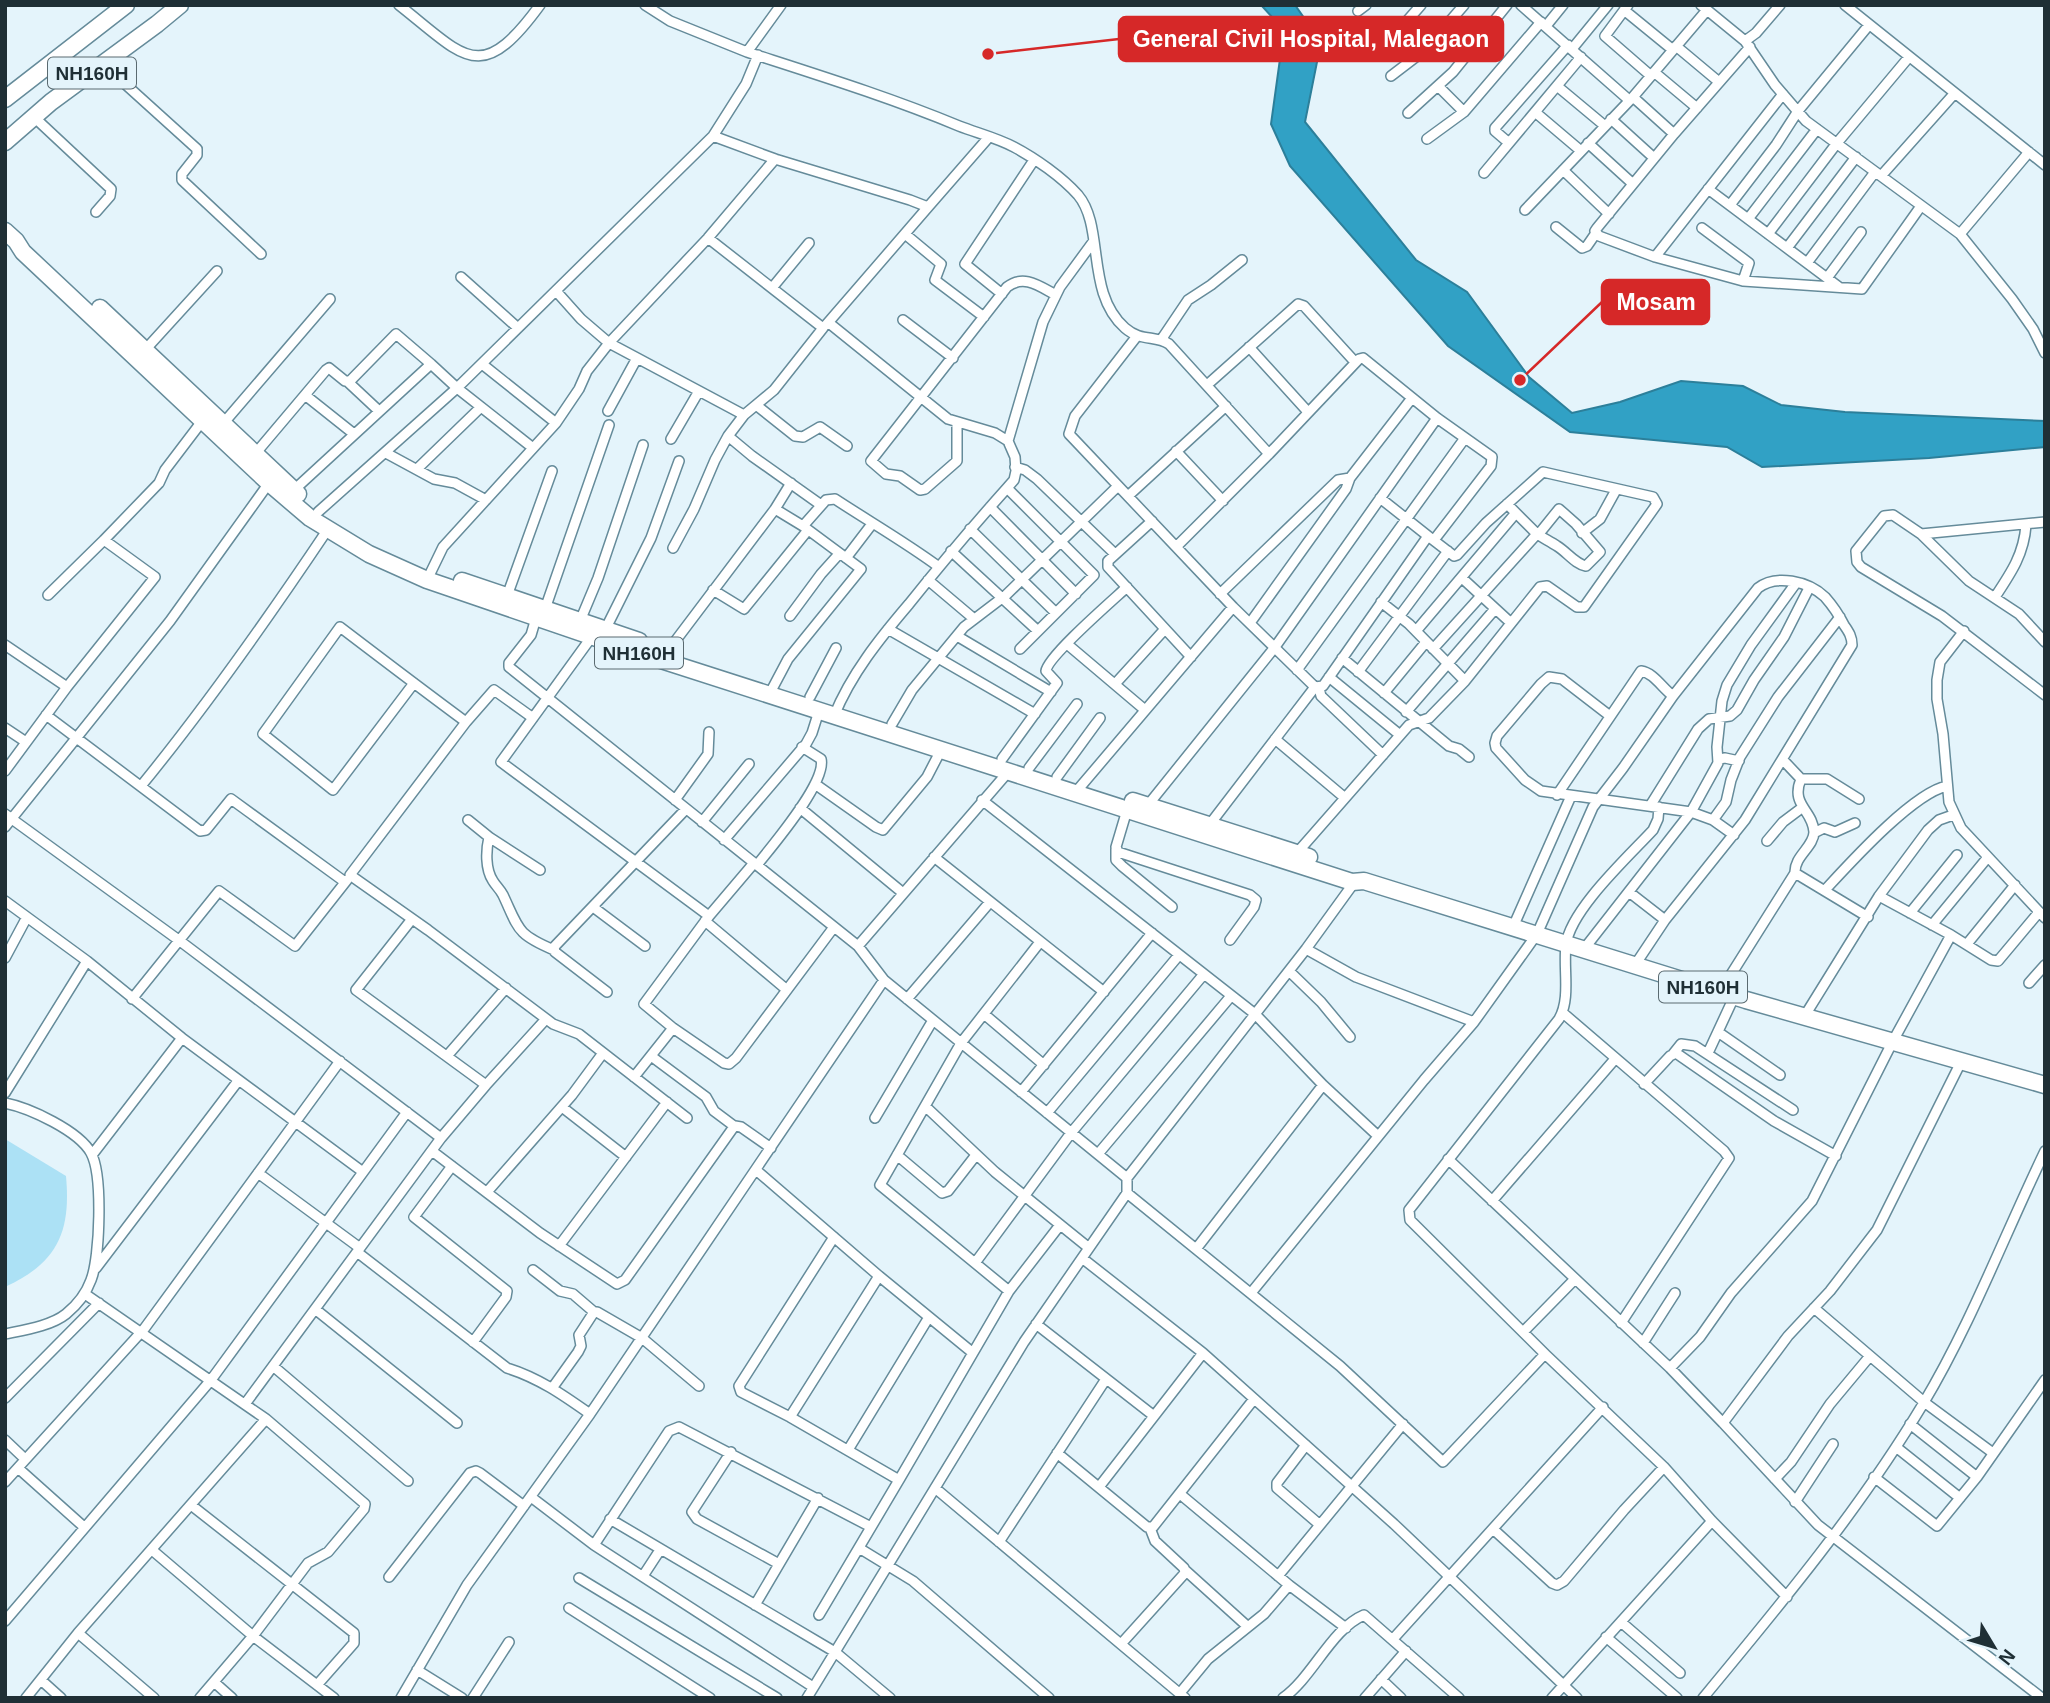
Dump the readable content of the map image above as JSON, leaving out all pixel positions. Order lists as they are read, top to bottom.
{
  "streets": {
    "highway": ["NH160H"]
  },
  "places": ["General Civil Hospital, Malegaon", "Mosam"],
  "north": "bottom right"
}
